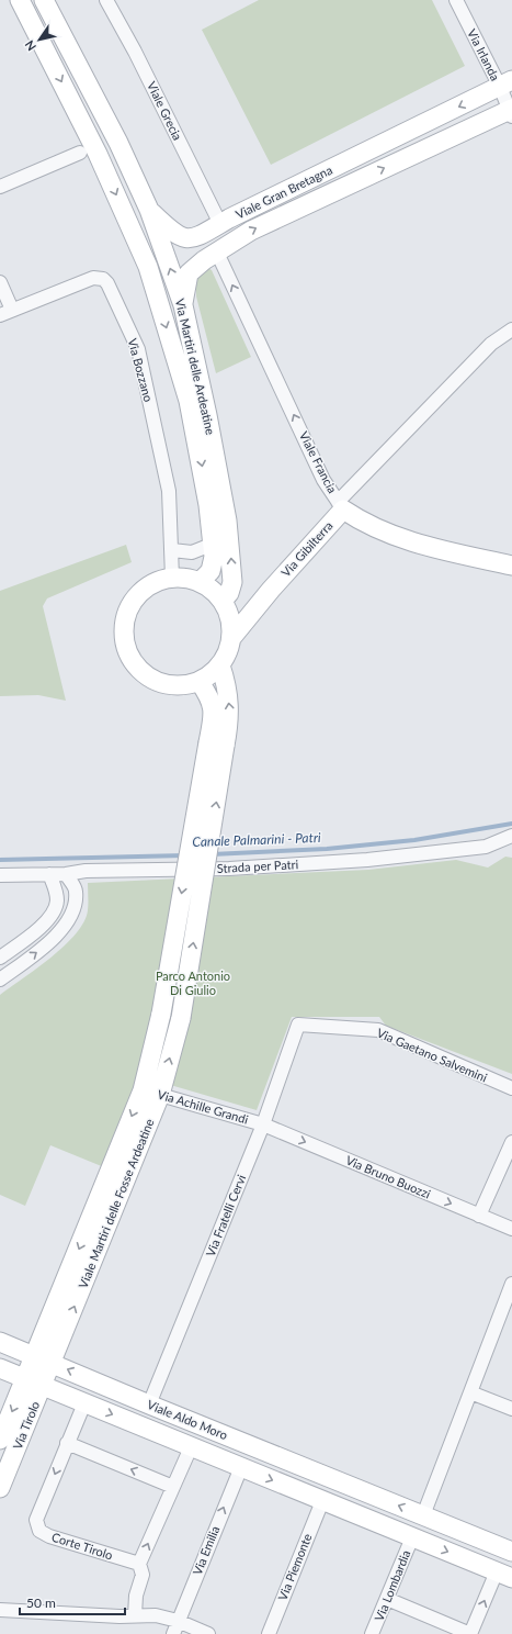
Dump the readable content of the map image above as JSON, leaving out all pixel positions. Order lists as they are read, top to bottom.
{
  "streets": {
    "street": [
      "Via Irlanda",
      "Viale Grecia",
      "Viale Gran Bretagna",
      "Via Martiri delle Ardeatine",
      "Via Bozzano",
      "Viale Francia",
      "Via Gibilterra",
      "Strada per Patri",
      "Via Gaetano Salvemini",
      "Via Achille Grandi",
      "Via Bruno Buozzi",
      "Viale Martiri delle Fosse Ardeatine",
      "Via Fratelli Cervi",
      "Viale Aldo Moro",
      "Via Tirolo",
      "Corte Tirolo",
      "Via Emilia",
      "Via Piemonte",
      "Via Lombardia"
    ]
  },
  "crossings": [
    ["Via Irlanda", "Viale Gran Bretagna"],
    ["Viale Grecia", "Viale Gran Bretagna"],
    ["Viale Gran Bretagna", "Via Martiri delle Ardeatine"],
    ["Viale Gran Bretagna", "Viale Francia"],
    ["Via Martiri delle Ardeatine", "Via Bozzano"],
    ["Via Martiri delle Ardeatine", "Via Gibilterra"],
    ["Via Bozzano", "Via Gibilterra"],
    ["Viale Francia", "Via Gibilterra"],
    ["Via Gaetano Salvemini", "Via Fratelli Cervi"],
    ["Via Achille Grandi", "Via Bruno Buozzi"],
    ["Via Achille Grandi", "Viale Martiri delle Fosse Ardeatine"],
    ["Via Achille Grandi", "Via Fratelli Cervi"],
    ["Via Bruno Buozzi", "Via Fratelli Cervi"],
    ["Viale Martiri delle Fosse Ardeatine", "Viale Aldo Moro"],
    ["Viale Martiri delle Fosse Ardeatine", "Via Tirolo"],
    ["Via Fratelli Cervi", "Viale Aldo Moro"],
    ["Viale Aldo Moro", "Via Tirolo"],
    ["Viale Aldo Moro", "Corte Tirolo"],
    ["Viale Aldo Moro", "Via Emilia"],
    ["Viale Aldo Moro", "Via Piemonte"],
    ["Viale Aldo Moro", "Via Lombardia"]
  ],
  "one_way": ["Viale Francia", "Via Bruno Buozzi"],
  "water": ["Canale Palmarini - Patri"],
  "parks": ["Parco Antonio Di Giulio"],
  "scale_bar": "50 m",
  "north": "bottom left"
}
